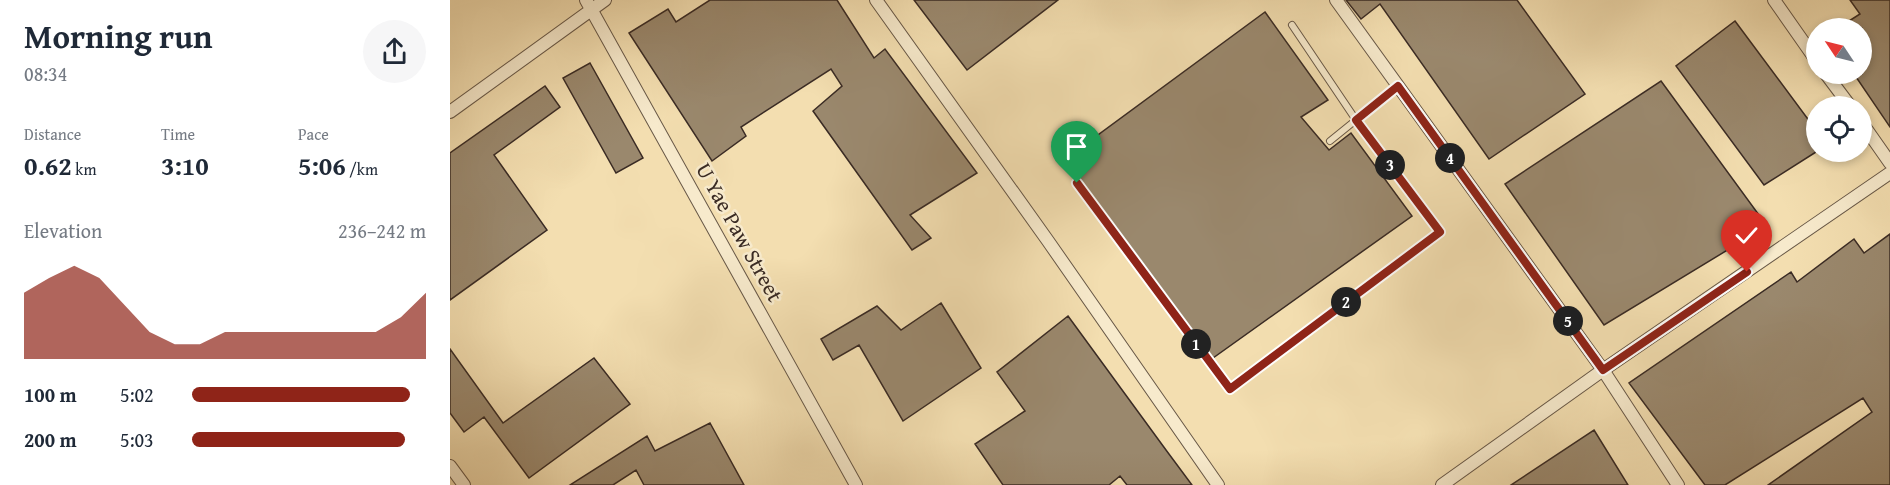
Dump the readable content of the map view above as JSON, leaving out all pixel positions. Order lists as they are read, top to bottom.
{
  "streets": {
    "street": ["U Yae Paw Street"]
  },
  "north": "top left",
  "page": {
    "heading": ["Morning run", "08:34"],
    "stats": [
      ["Distance", "0.62 km"],
      ["Time", "3:10"],
      ["Pace", "5:06 /km"]
    ],
    "pins": [
      "4",
      "3",
      "2",
      "5",
      "1"
    ],
    "chart": ["Elevation", "236–242 m"],
    "list": [
      {
        "name": "100 m",
        "note": "5:02"
      },
      {
        "name": "200 m",
        "note": "5:03"
      }
    ]
  }
}
